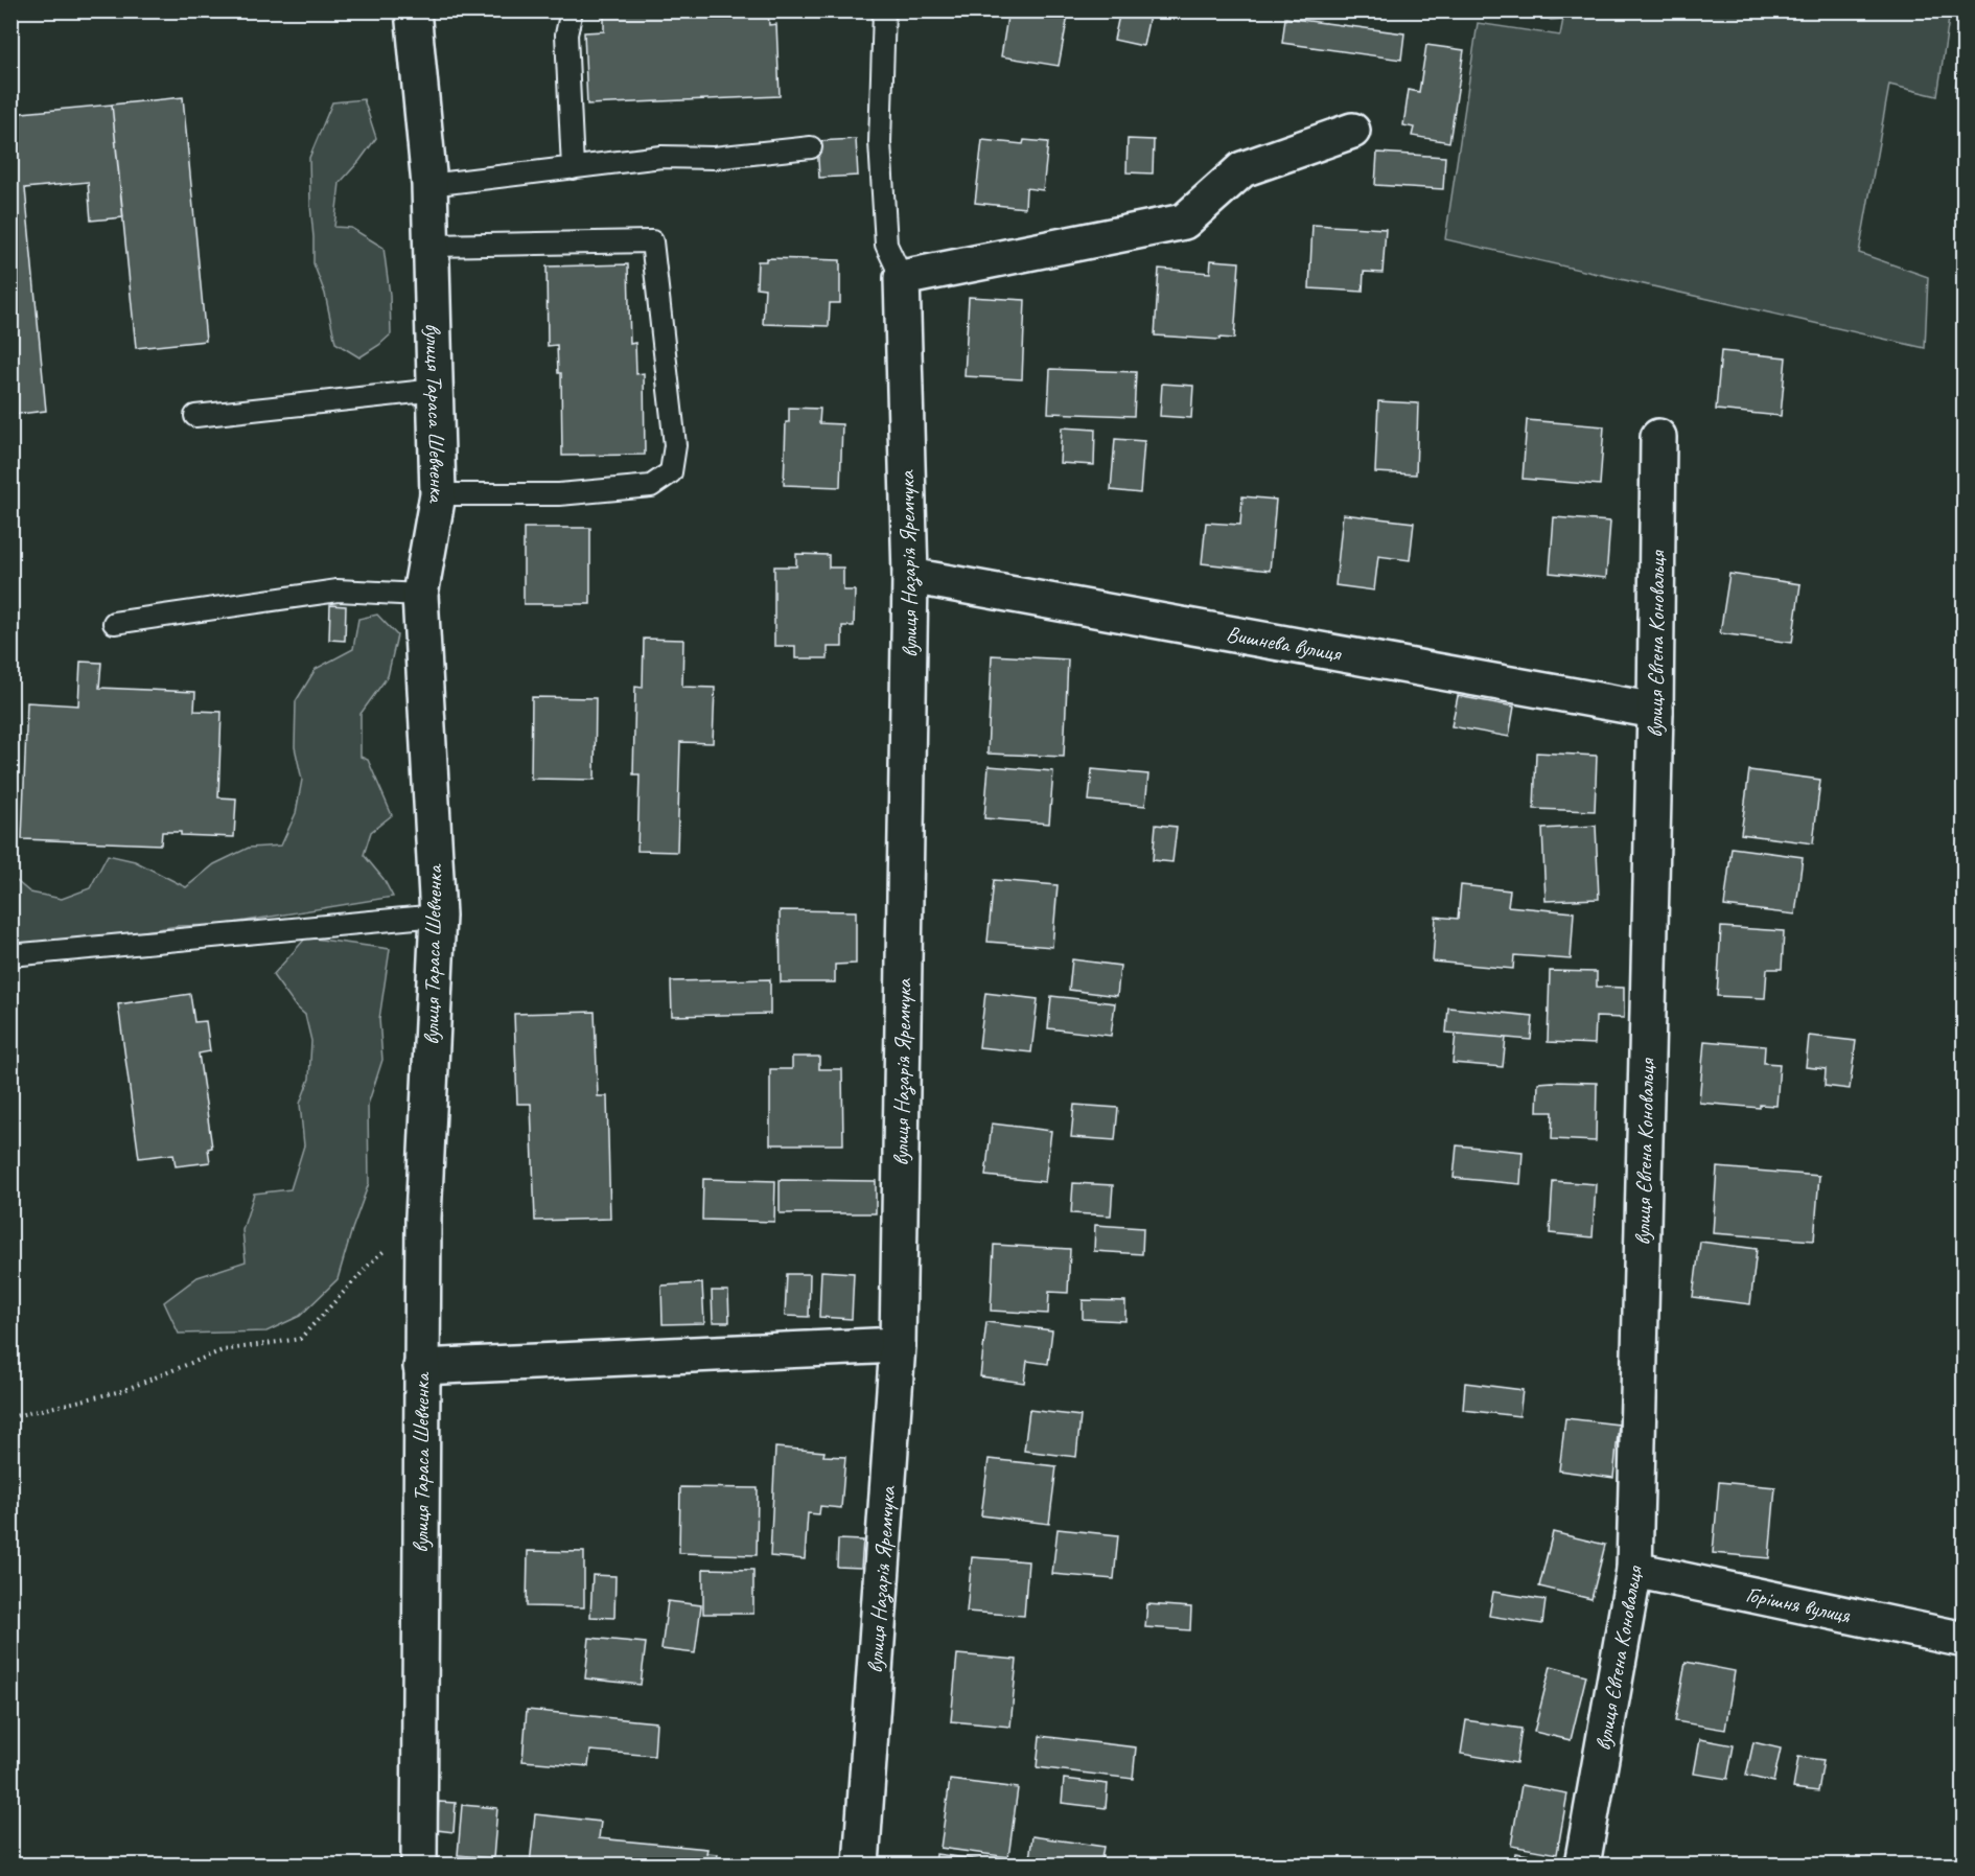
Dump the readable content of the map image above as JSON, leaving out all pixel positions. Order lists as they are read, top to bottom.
{
  "streets": {
    "street": [
      "вулиця Тараса Шевченка",
      "вулиця Назарія Яремчука",
      "Вишнева вулиця",
      "вулиця Євгена Коновальця",
      "Горішня вулиця"
    ]
  },
  "crossings": [
    ["вулиця Назарія Яремчука", "Вишнева вулиця"],
    ["Вишнева вулиця", "вулиця Євгена Коновальця"],
    ["вулиця Євгена Коновальця", "Горішня вулиця"]
  ]
}
